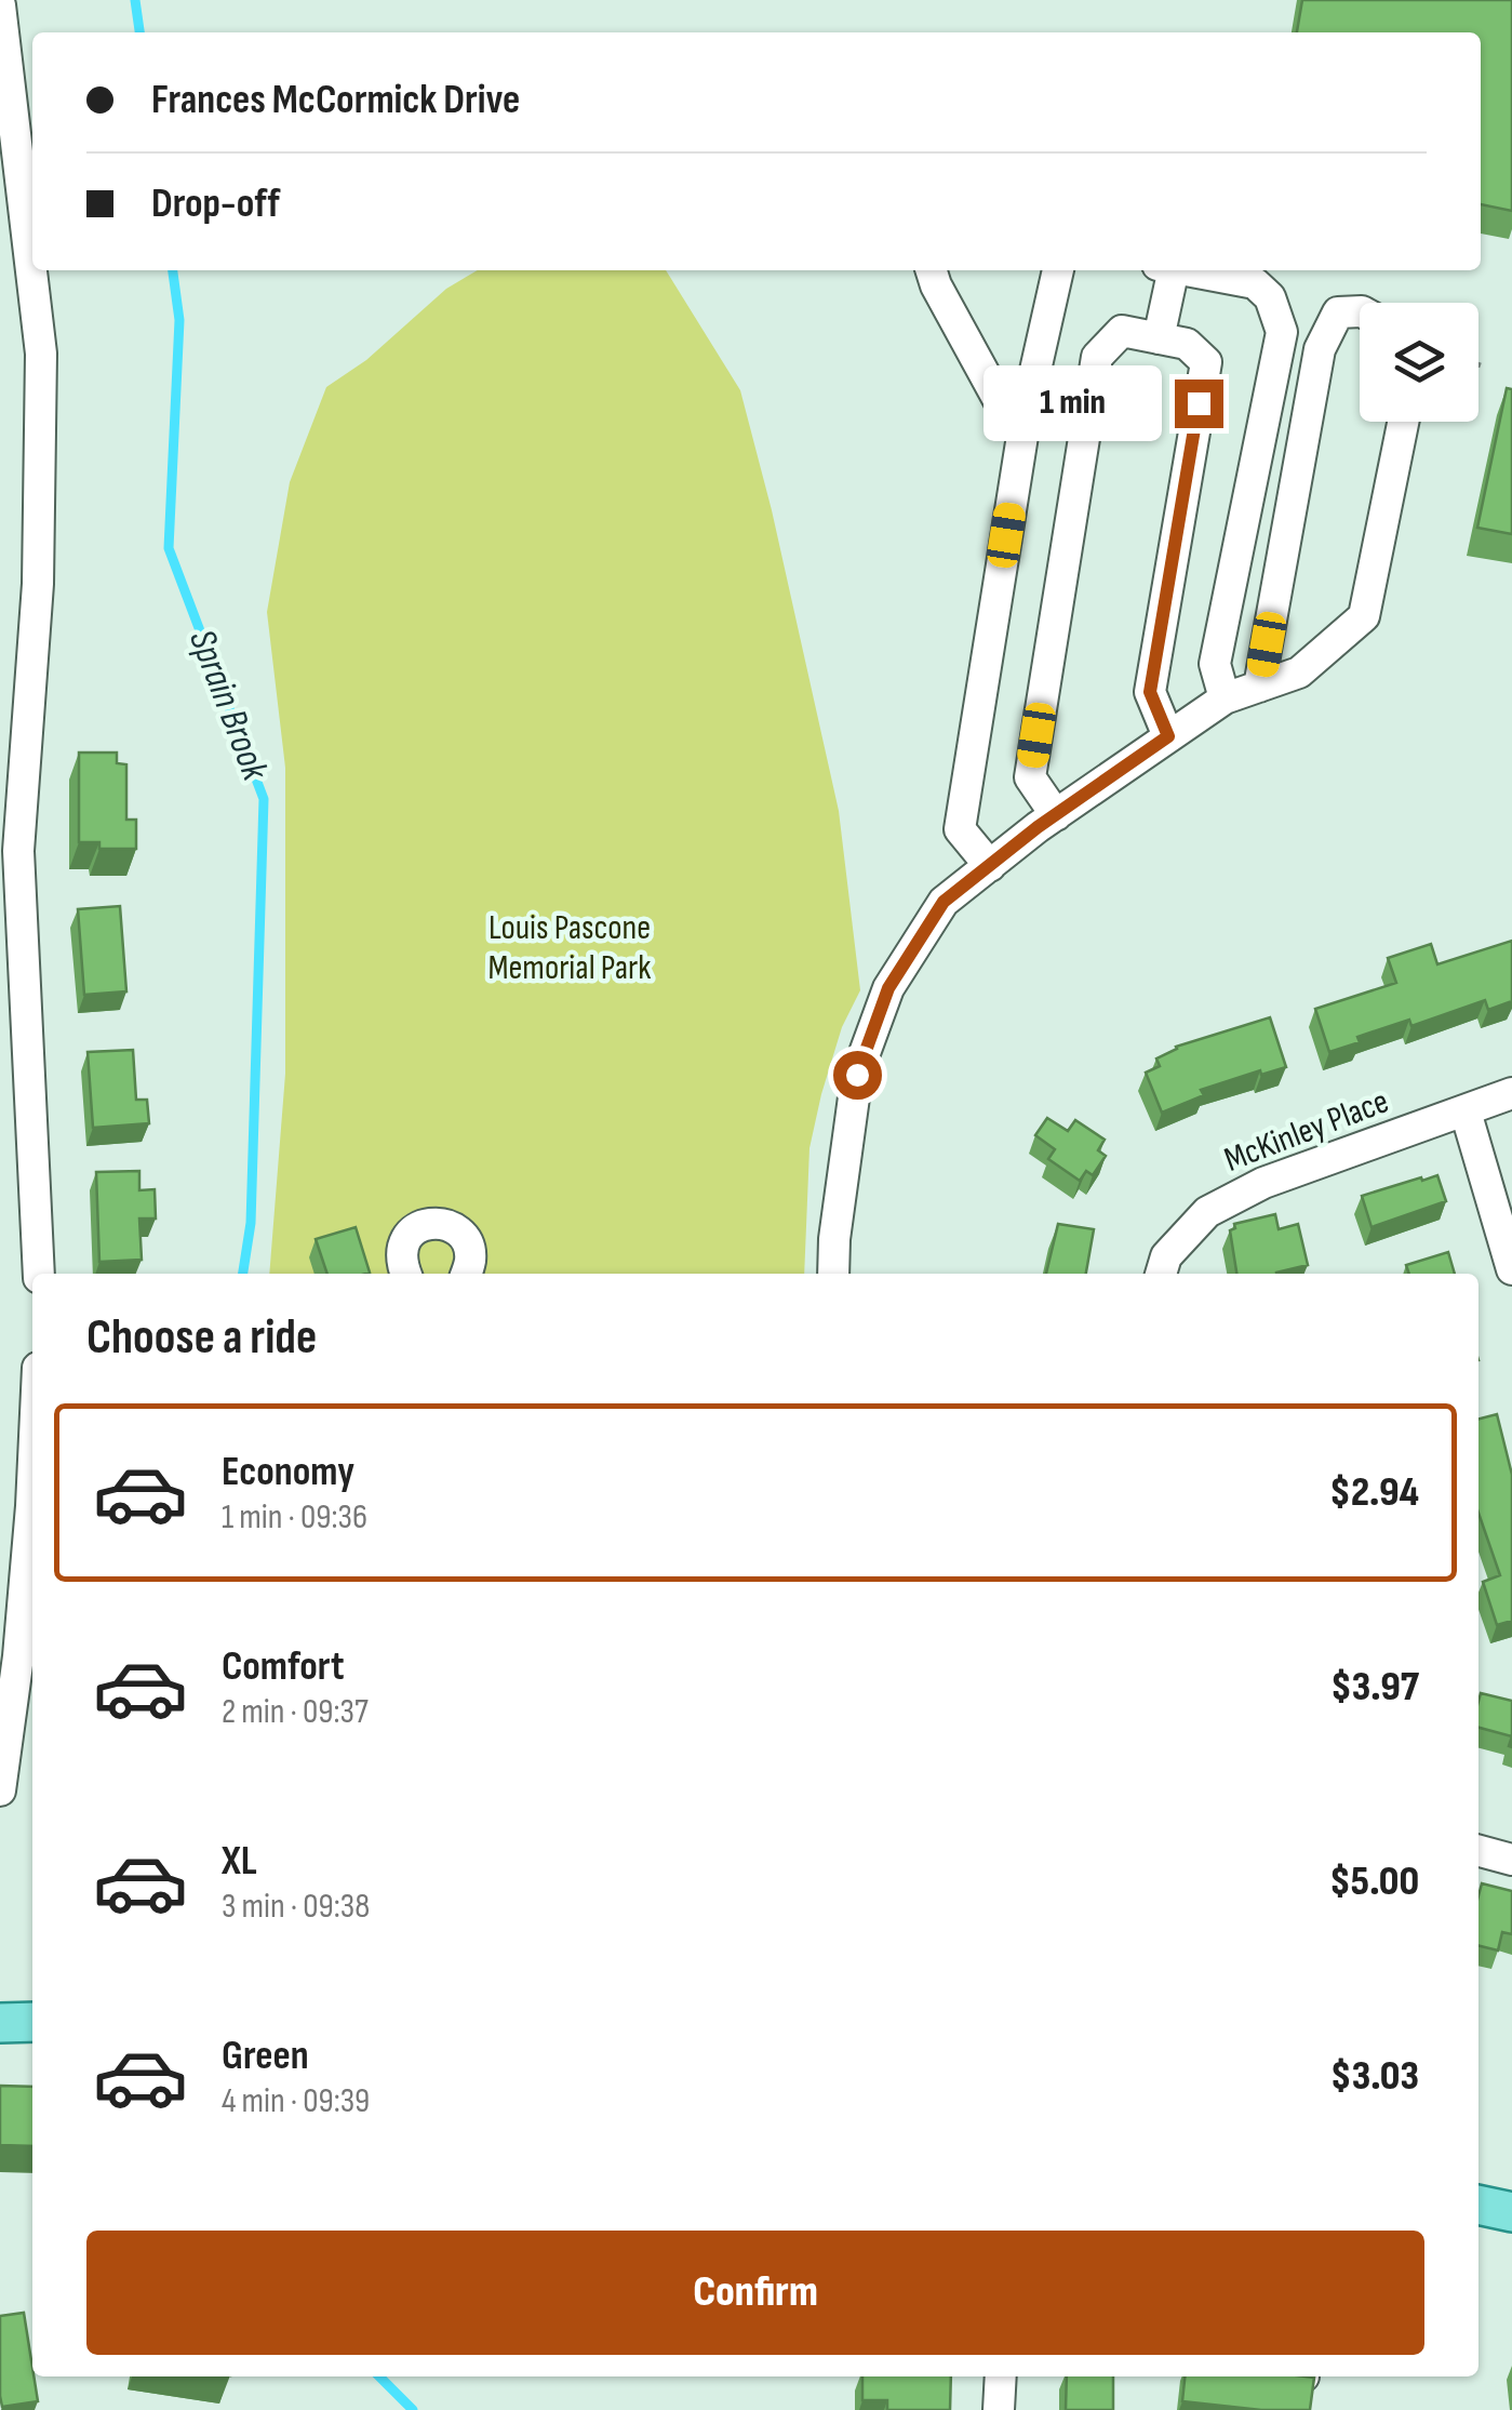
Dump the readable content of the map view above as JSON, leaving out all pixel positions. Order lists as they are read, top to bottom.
{
  "streets": {
    "street": ["McKinley Place"]
  },
  "water": ["Sprain Brook"],
  "parks": ["Louis Pascone Memorial Park"],
  "page": {
    "banner": ["Frances McCormick Drive", "Drop-off"],
    "bubble": "1 min",
    "heading": "Choose a ride",
    "list": [
      {
        "name": "Economy",
        "note": "1 min · 09:36",
        "value": "$2.94"
      },
      {
        "name": "Comfort",
        "note": "2 min · 09:37",
        "value": "$3.97"
      },
      {
        "name": "XL",
        "note": "3 min · 09:38",
        "value": "$5.00"
      },
      {
        "name": "Green",
        "note": "4 min · 09:39",
        "value": "$3.03"
      }
    ],
    "buttons": "Confirm"
  }
}
